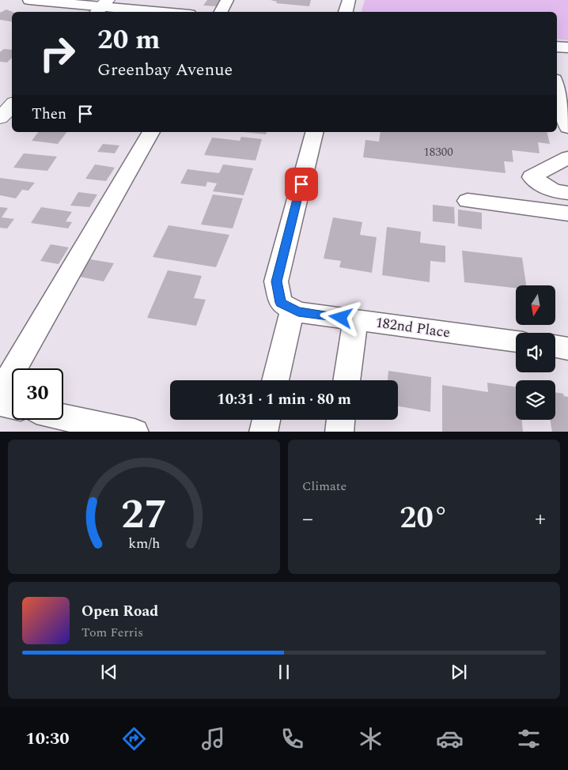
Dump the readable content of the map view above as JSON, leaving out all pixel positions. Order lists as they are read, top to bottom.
{
  "streets": {
    "street": ["182nd Place"]
  },
  "house_numbers": ["18300"],
  "north": "bottom",
  "page": {
    "turn": ["20 m", "Greenbay Avenue"],
    "then": "Then",
    "limit": "30",
    "trip": "10:31 · 1 min · 80 m",
    "tile": "Climate",
    "heat": ["−", "20°", "+"],
    "song": ["Open Road", "Tom Ferris"],
    "tabs": "10:30",
    "gauge": ["27", "km/h"]
  }
}
